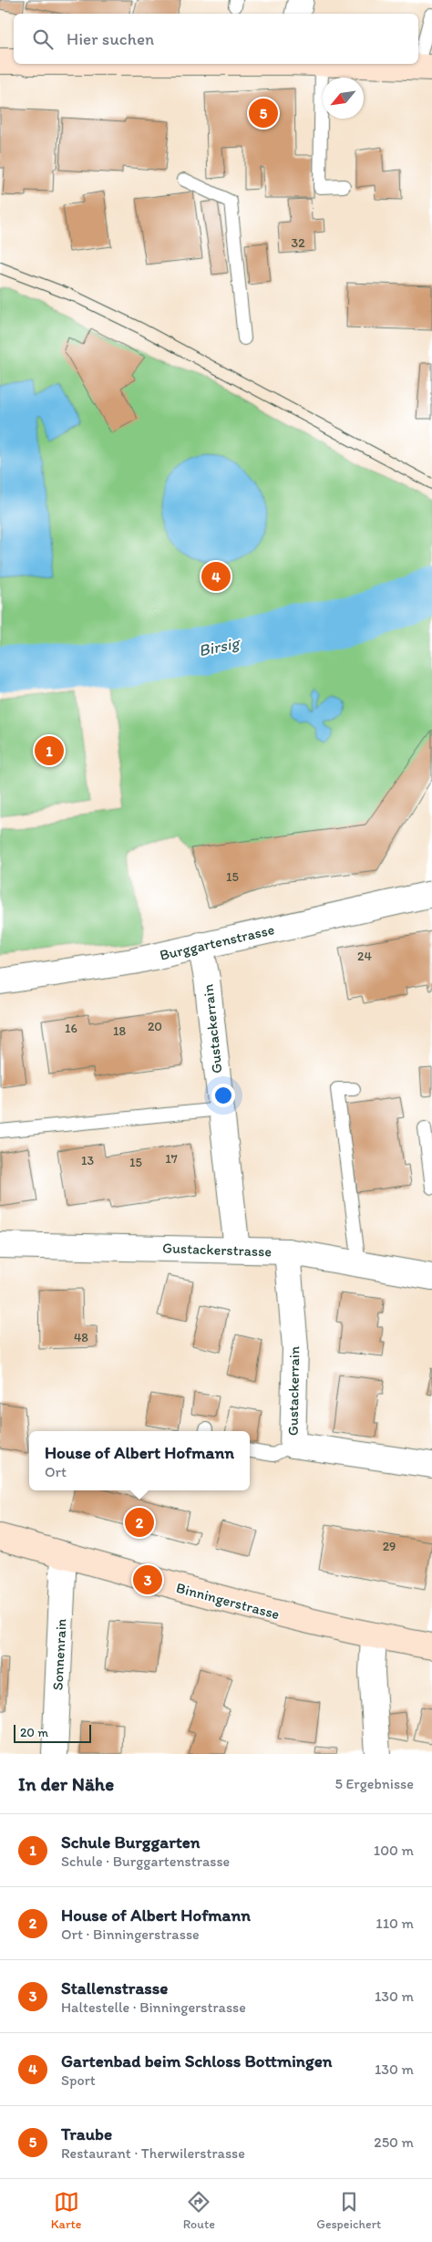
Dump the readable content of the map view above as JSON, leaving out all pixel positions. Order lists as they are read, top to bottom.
{
  "streets": {
    "main road": ["Binningerstrasse"],
    "street": [
      "Burggartenstrasse",
      "Gustackerrain",
      "Gustackerstrasse",
      "Sonnenrain"
    ]
  },
  "crossings": [
    ["Burggartenstrasse", "Gustackerrain"],
    ["Gustackerrain", "Gustackerstrasse"],
    ["Binningerstrasse", "Sonnenrain"]
  ],
  "water": ["Birsig"],
  "house_numbers": [
    "32",
    "15",
    "24",
    "20",
    "16",
    "18",
    "17",
    "13",
    "15",
    "48",
    "29"
  ],
  "scale_bar": "20 m",
  "north": "bottom left",
  "page": {
    "search": "Hier suchen",
    "pins": [
      "5",
      "4",
      "1",
      "2",
      "3"
    ],
    "popup": ["House of Albert Hofmann", "Ort"],
    "scale": "20 m",
    "heading": ["In der Nähe", "5 Ergebnisse"],
    "list": [
      {
        "mark": "1",
        "name": "Schule Burggarten",
        "note": "Schule · Burggartenstrasse",
        "value": "100 m"
      },
      {
        "mark": "2",
        "name": "House of Albert Hofmann",
        "note": "Ort · Binningerstrasse",
        "value": "110 m"
      },
      {
        "mark": "3",
        "name": "Stallenstrasse",
        "note": "Haltestelle · Binningerstrasse",
        "value": "130 m"
      },
      {
        "mark": "4",
        "name": "Gartenbad beim Schloss Bottmingen",
        "note": "Sport",
        "value": "130 m"
      },
      {
        "mark": "5",
        "name": "Traube",
        "note": "Restaurant · Therwilerstrasse",
        "value": "250 m"
      }
    ],
    "nav": ["Karte", "Route", "Gespeichert"]
  }
}
